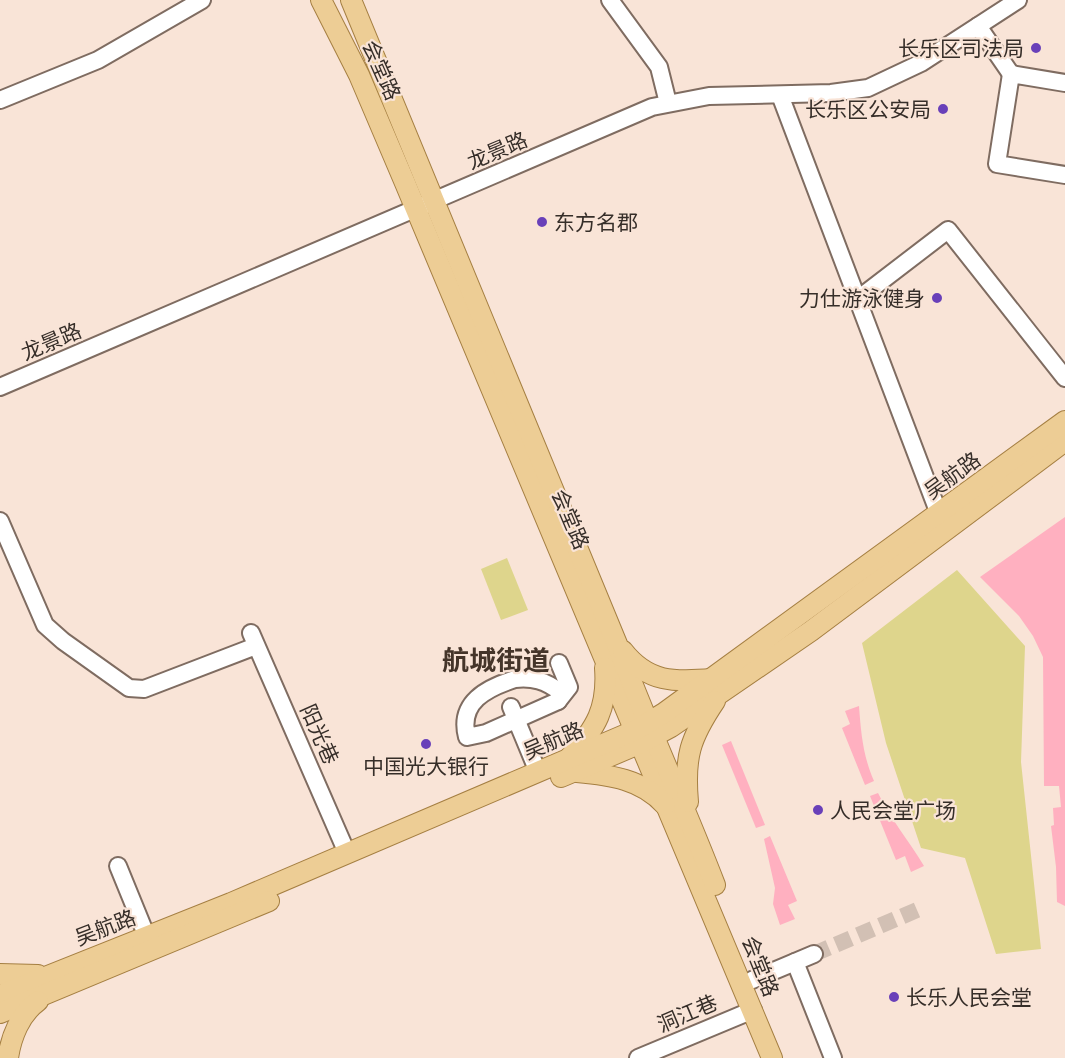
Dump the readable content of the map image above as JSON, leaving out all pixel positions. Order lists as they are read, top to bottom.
{
  "streets": {
    "main road": ["会堂路", "吴航路"],
    "street": ["龙景路", "阳光巷", "洞江巷"]
  },
  "crossings": [
    ["会堂路", "龙景路"],
    ["会堂路", "吴航路"],
    ["会堂路", "洞江巷"],
    ["吴航路", "阳光巷"]
  ],
  "districts": ["航城街道"],
  "places": [
    "长乐区司法局",
    "长乐区公安局",
    "东方名郡",
    "力仕游泳健身",
    "中国光大银行",
    "人民会堂广场",
    "长乐人民会堂"
  ]
}
